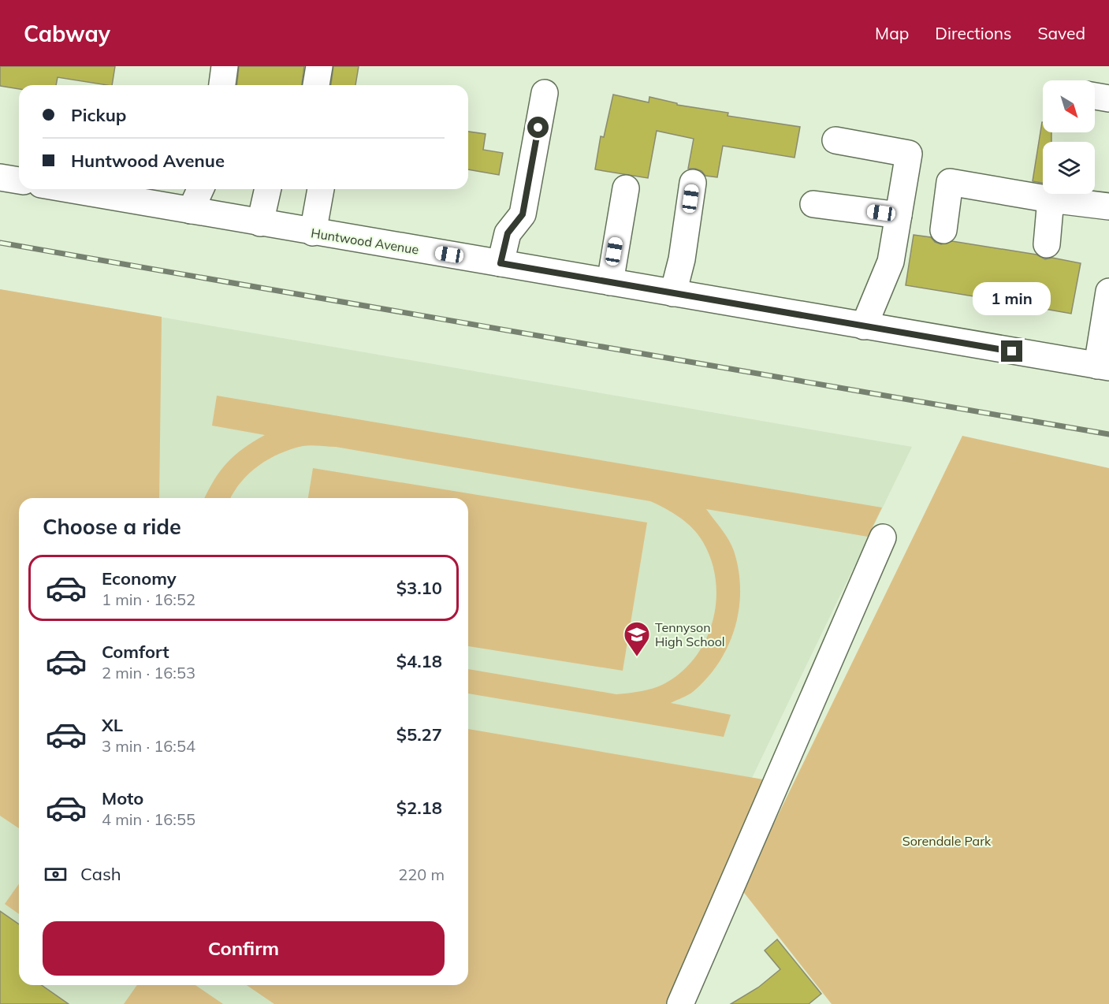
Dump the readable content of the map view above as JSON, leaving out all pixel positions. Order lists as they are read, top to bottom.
{
  "streets": {
    "street": ["Huntwood Avenue"]
  },
  "parks": ["Sorendale Park"],
  "places": {
    "school or university": ["Tennyson High School"]
  },
  "north": "bottom right",
  "page": {
    "header": "Cabway",
    "nav": ["Map", "Directions", "Saved"],
    "banner": ["Pickup", "Huntwood Avenue"],
    "bubble": "1 min",
    "heading": "Choose a ride",
    "list": [
      {
        "name": "Economy",
        "note": "1 min · 16:52",
        "value": "$3.10"
      },
      {
        "name": "Comfort",
        "note": "2 min · 16:53",
        "value": "$4.18"
      },
      {
        "name": "XL",
        "note": "3 min · 16:54",
        "value": "$5.27"
      },
      {
        "name": "Moto",
        "note": "4 min · 16:55",
        "value": "$2.18"
      }
    ],
    "pay": ["Cash", "220 m"],
    "buttons": "Confirm"
  }
}
